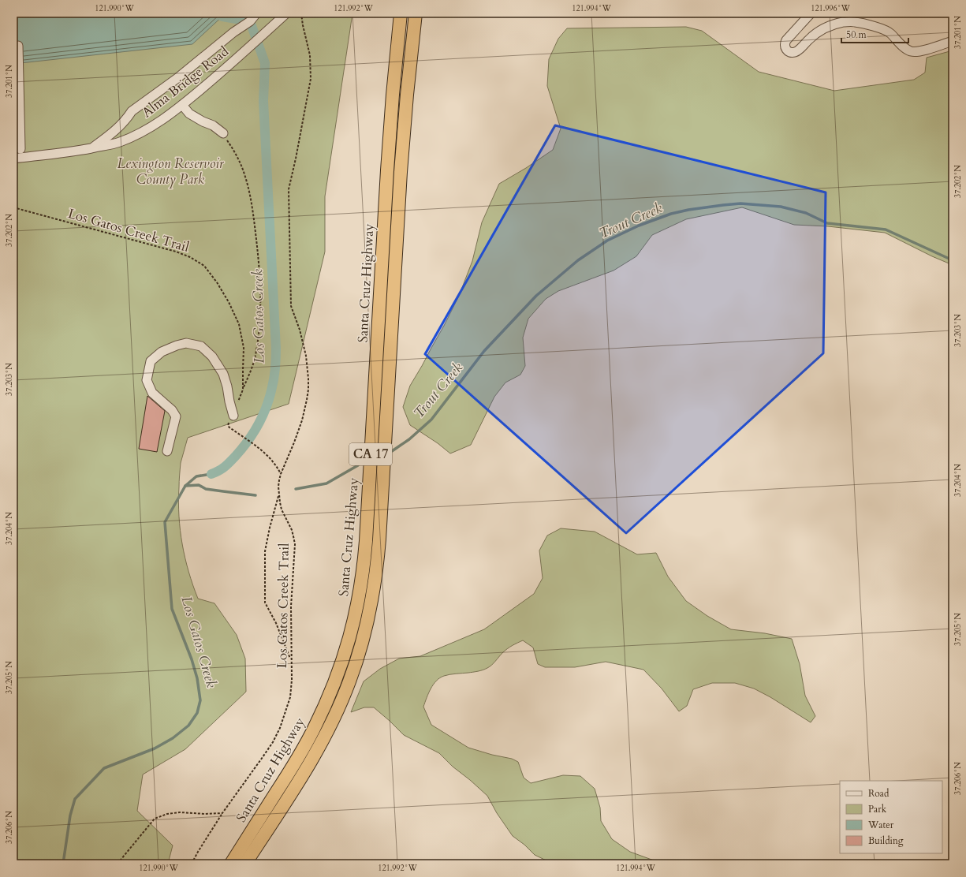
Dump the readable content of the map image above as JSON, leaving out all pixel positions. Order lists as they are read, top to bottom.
{
  "streets": {
    "highway": ["Santa Cruz Highway", "CA 17"],
    "street": ["Alma Bridge Road"],
    "path": ["Los Gatos Creek Trail"]
  },
  "water": ["Trout Creek", "Los Gatos Creek"],
  "parks": ["Lexington Reservoir County Park"],
  "legend": [
    "Road",
    "Park",
    "Water",
    "Building"
  ],
  "scale_bar": "50 m",
  "coordinates": [
    "121.990°W",
    "121.992°W",
    "121.994°W",
    "121.996°W",
    "37.201°N",
    "37.202°N",
    "37.203°N",
    "37.204°N",
    "37.205°N",
    "37.206°N"
  ]
}
